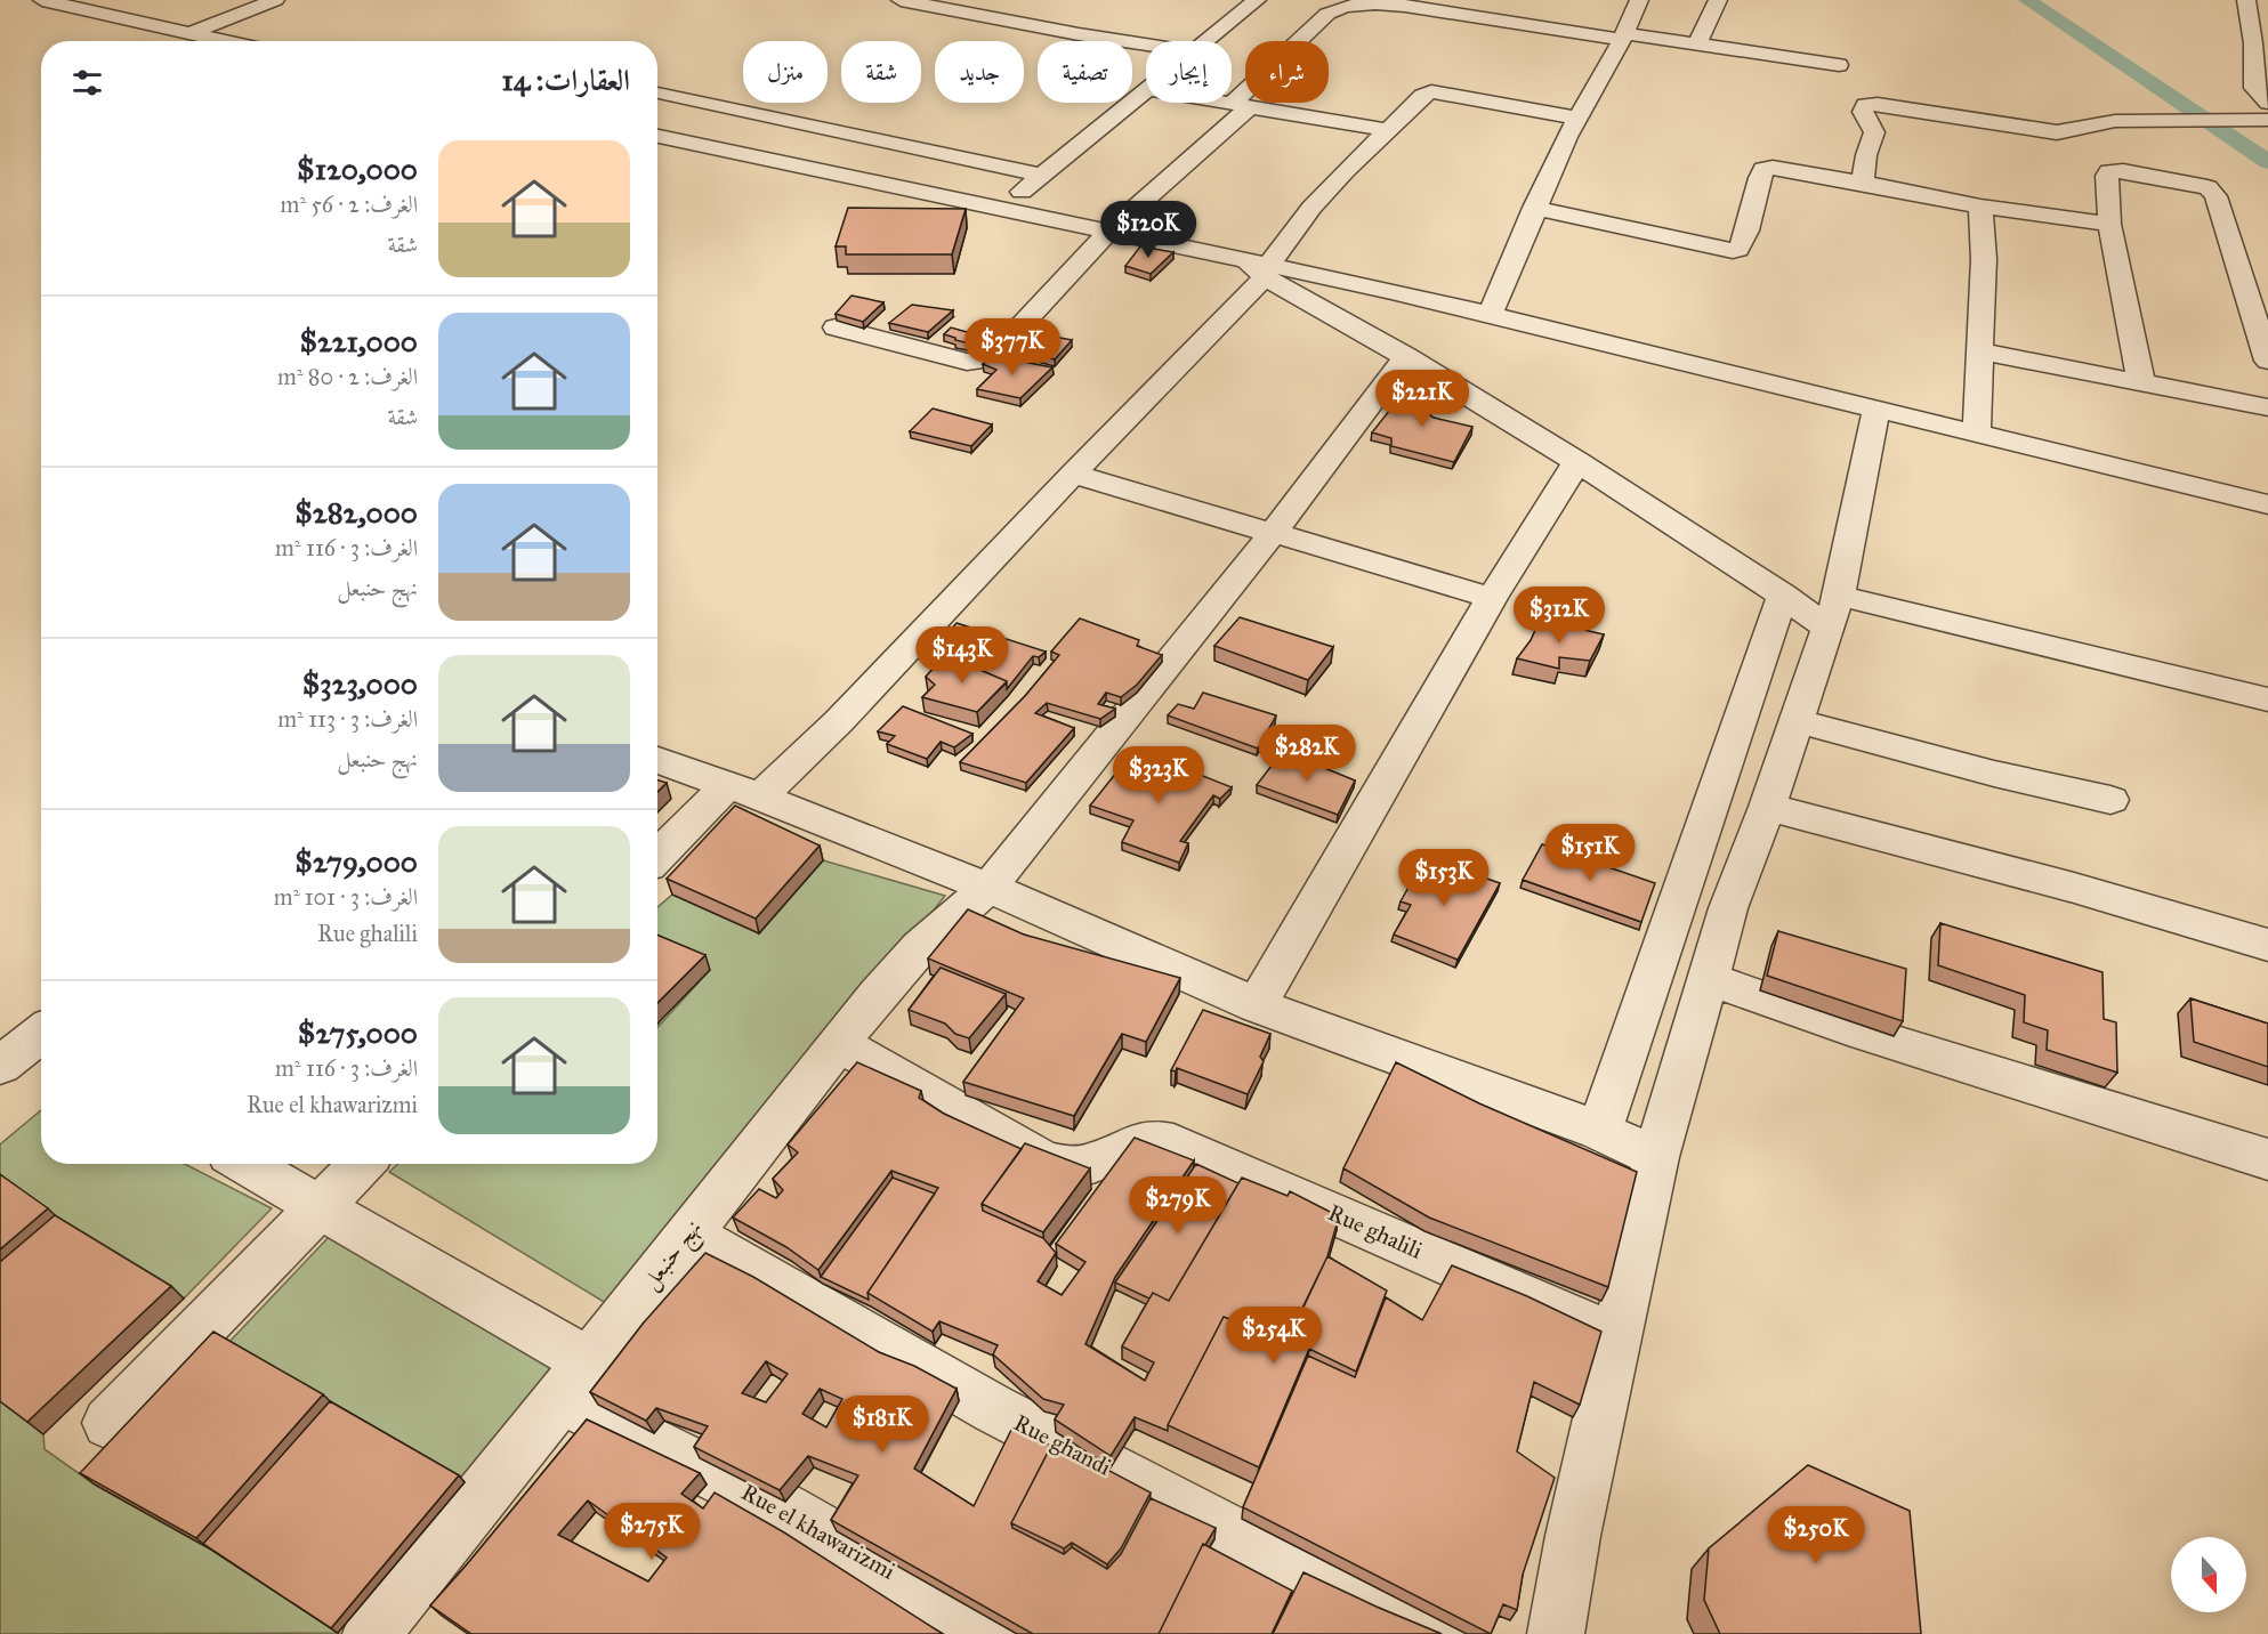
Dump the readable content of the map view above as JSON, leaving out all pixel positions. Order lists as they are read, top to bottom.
{
  "streets": {
    "street": [
      "Rue ghalili",
      "نهج حنبعل",
      "Rue ghandi",
      "Rue el khawarizmi"
    ]
  },
  "crossings": [
    ["Rue ghalili", "نهج حنبعل"],
    ["نهج حنبعل", "Rue ghandi"],
    ["نهج حنبعل", "Rue el khawarizmi"]
  ],
  "north": "bottom",
  "page": {
    "chip": [
      "شراء",
      "إيجار",
      "تصفية",
      "جديد",
      "شقة",
      "منزل"
    ],
    "heading": "العقارات: 14",
    "list": [
      {
        "name": "$120,000",
        "note": "الغرف: 2 · 56 m² · شقة"
      },
      {
        "name": "$221,000",
        "note": "الغرف: 2 · 80 m² · شقة"
      },
      {
        "name": "$282,000",
        "note": "الغرف: 3 · 116 m² · نهج حنبعل"
      },
      {
        "name": "$323,000",
        "note": "الغرف: 3 · 113 m² · نهج حنبعل"
      },
      {
        "name": "$279,000",
        "note": "الغرف: 3 · 101 m² · Rue ghalili"
      },
      {
        "name": "$275,000",
        "note": "الغرف: 3 · 116 m² · Rue el khawarizmi"
      }
    ],
    "price": [
      "$120K",
      "$377K",
      "$221K",
      "$312K",
      "$143K",
      "$282K",
      "$323K",
      "$151K",
      "$153K",
      "$279K",
      "$254K",
      "$181K",
      "$275K",
      "$250K"
    ]
  }
}
